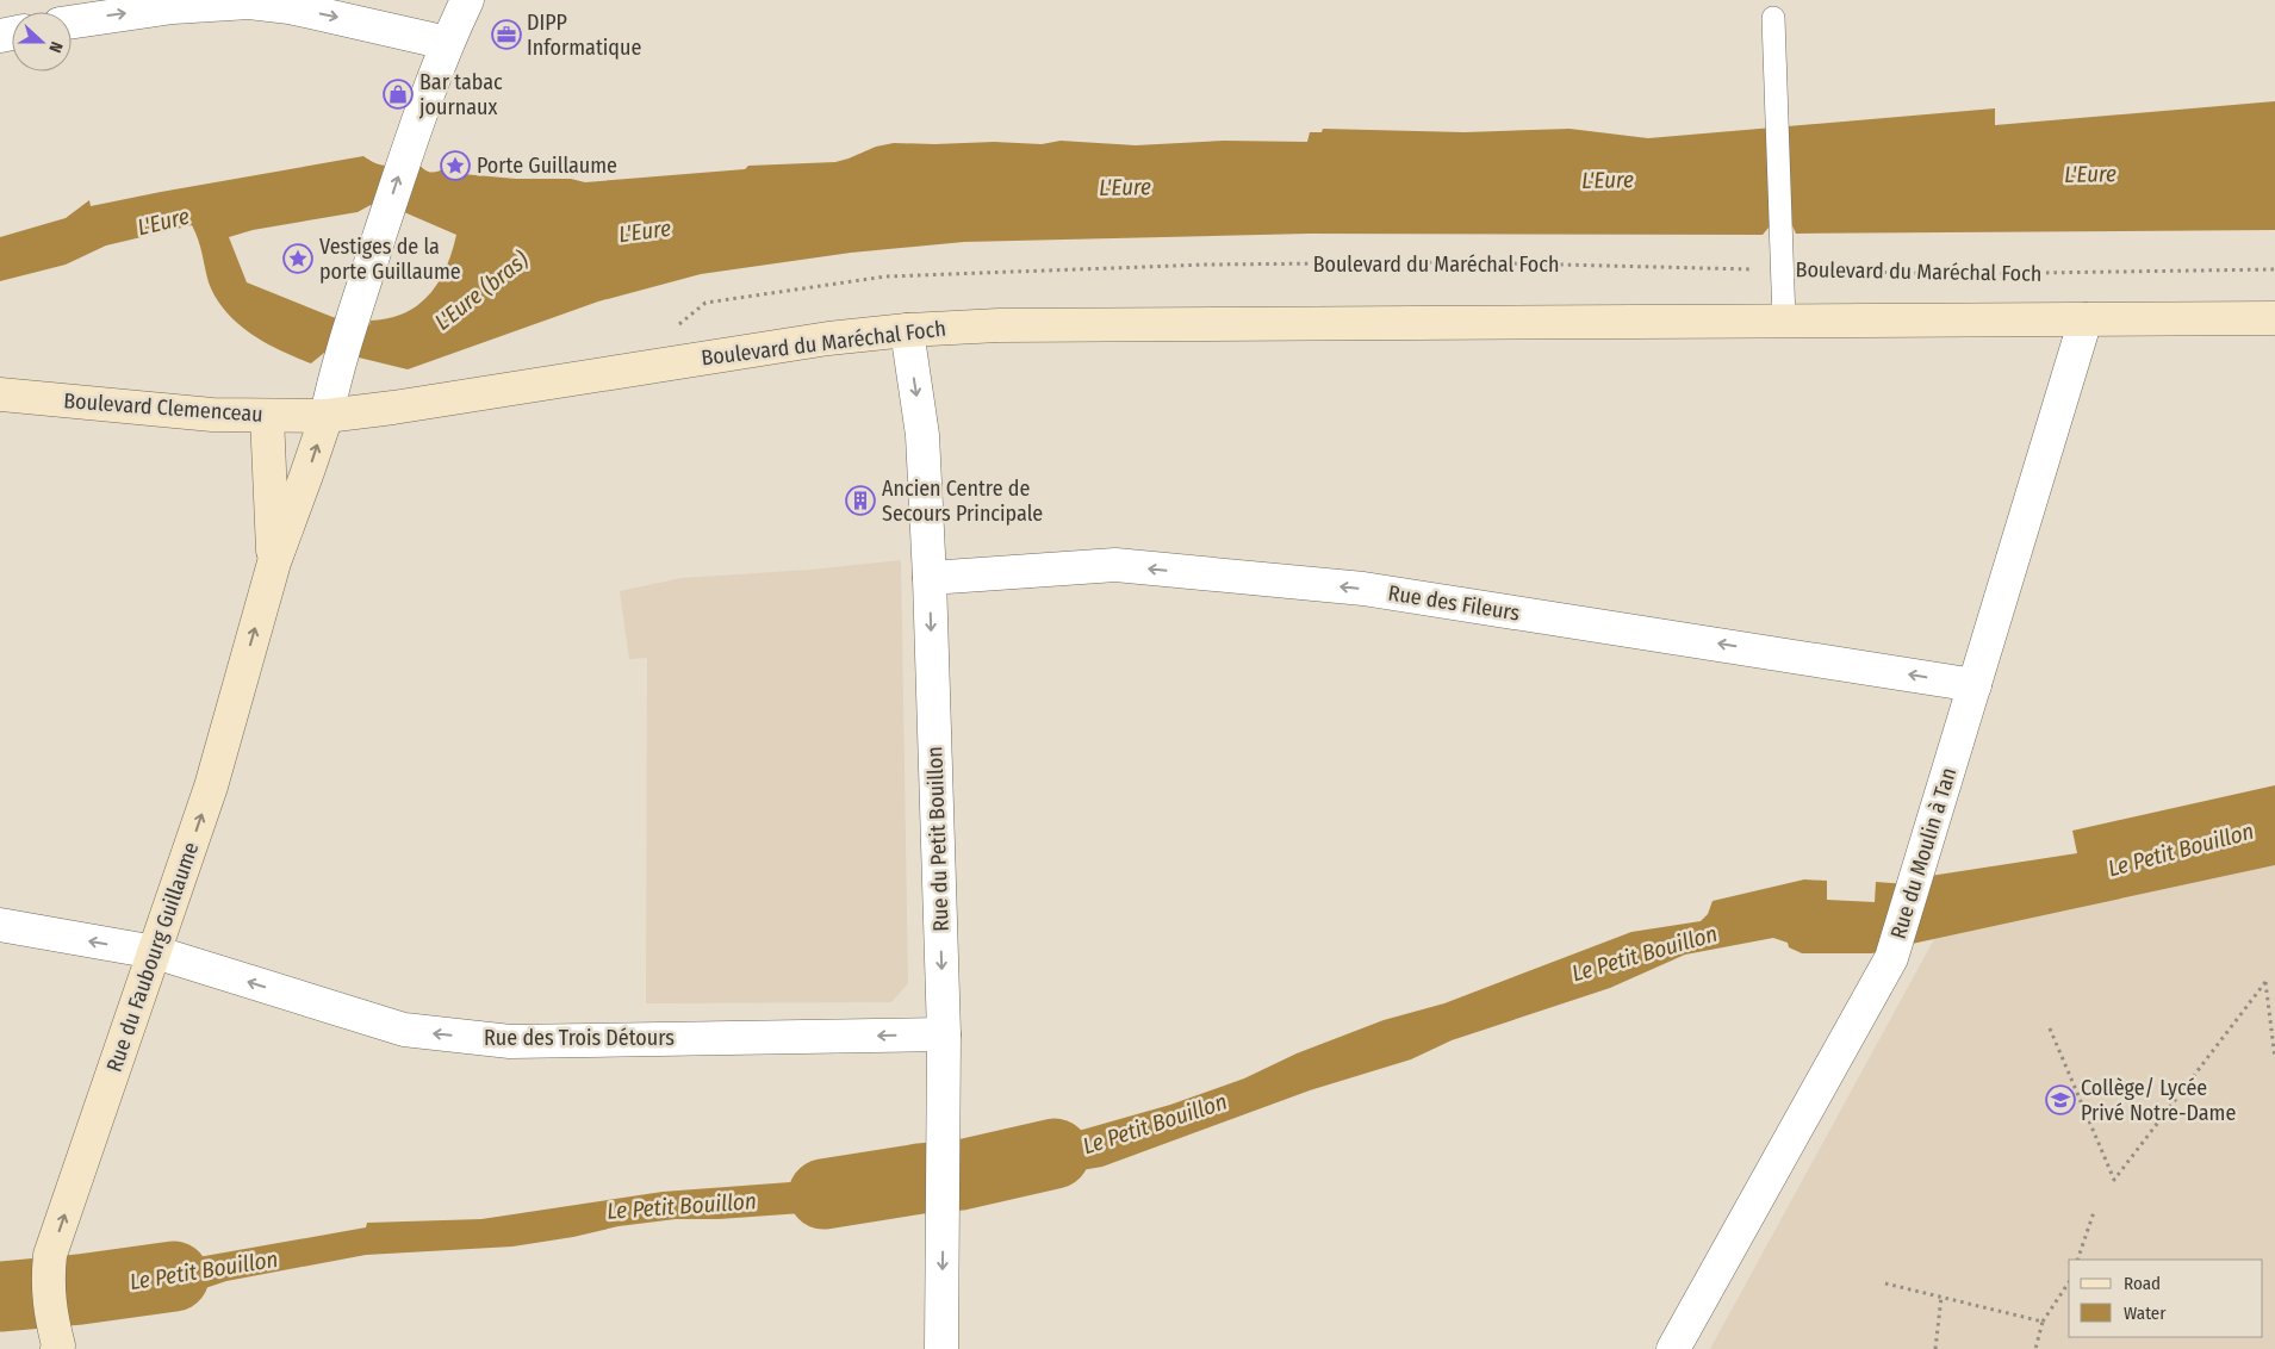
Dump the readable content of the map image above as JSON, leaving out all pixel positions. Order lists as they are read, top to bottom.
{
  "streets": {
    "main road": ["Boulevard du Maréchal Foch", "Boulevard Clemenceau", "Rue du Faubourg Guillaume"],
    "street": [
      "Rue des Fileurs",
      "Rue du Petit Bouillon",
      "Rue du Moulin à Tan",
      "Rue des Trois Détours"
    ]
  },
  "crossings": [
    ["Boulevard du Maréchal Foch", "Boulevard Clemenceau"],
    ["Boulevard du Maréchal Foch", "Rue du Petit Bouillon"],
    ["Boulevard du Maréchal Foch", "Rue du Moulin à Tan"],
    ["Boulevard du Maréchal Foch", "Rue du Faubourg Guillaume"],
    ["Boulevard Clemenceau", "Rue du Faubourg Guillaume"],
    ["Rue des Fileurs", "Rue du Petit Bouillon"],
    ["Rue des Fileurs", "Rue du Moulin à Tan"],
    ["Rue du Petit Bouillon", "Rue des Trois Détours"],
    ["Rue du Faubourg Guillaume", "Rue des Trois Détours"]
  ],
  "one_way": [
    "Rue des Fileurs",
    "Rue du Petit Bouillon",
    "Rue du Faubourg Guillaume",
    "Rue des Trois Détours"
  ],
  "water": ["L'Eure", "L'Eure (bras)", "Le Petit Bouillon"],
  "places": {
    "office": ["DIPP Informatique"],
    "shop": ["Bar tabac journaux"],
    "place": ["Porte Guillaume", "Vestiges de la porte Guillaume"],
    "building": ["Ancien Centre de Secours Principale"],
    "school or university": ["Collège/ Lycée Privé Notre-Dame"]
  },
  "legend": ["Road", "Water"],
  "north": "right"
}
